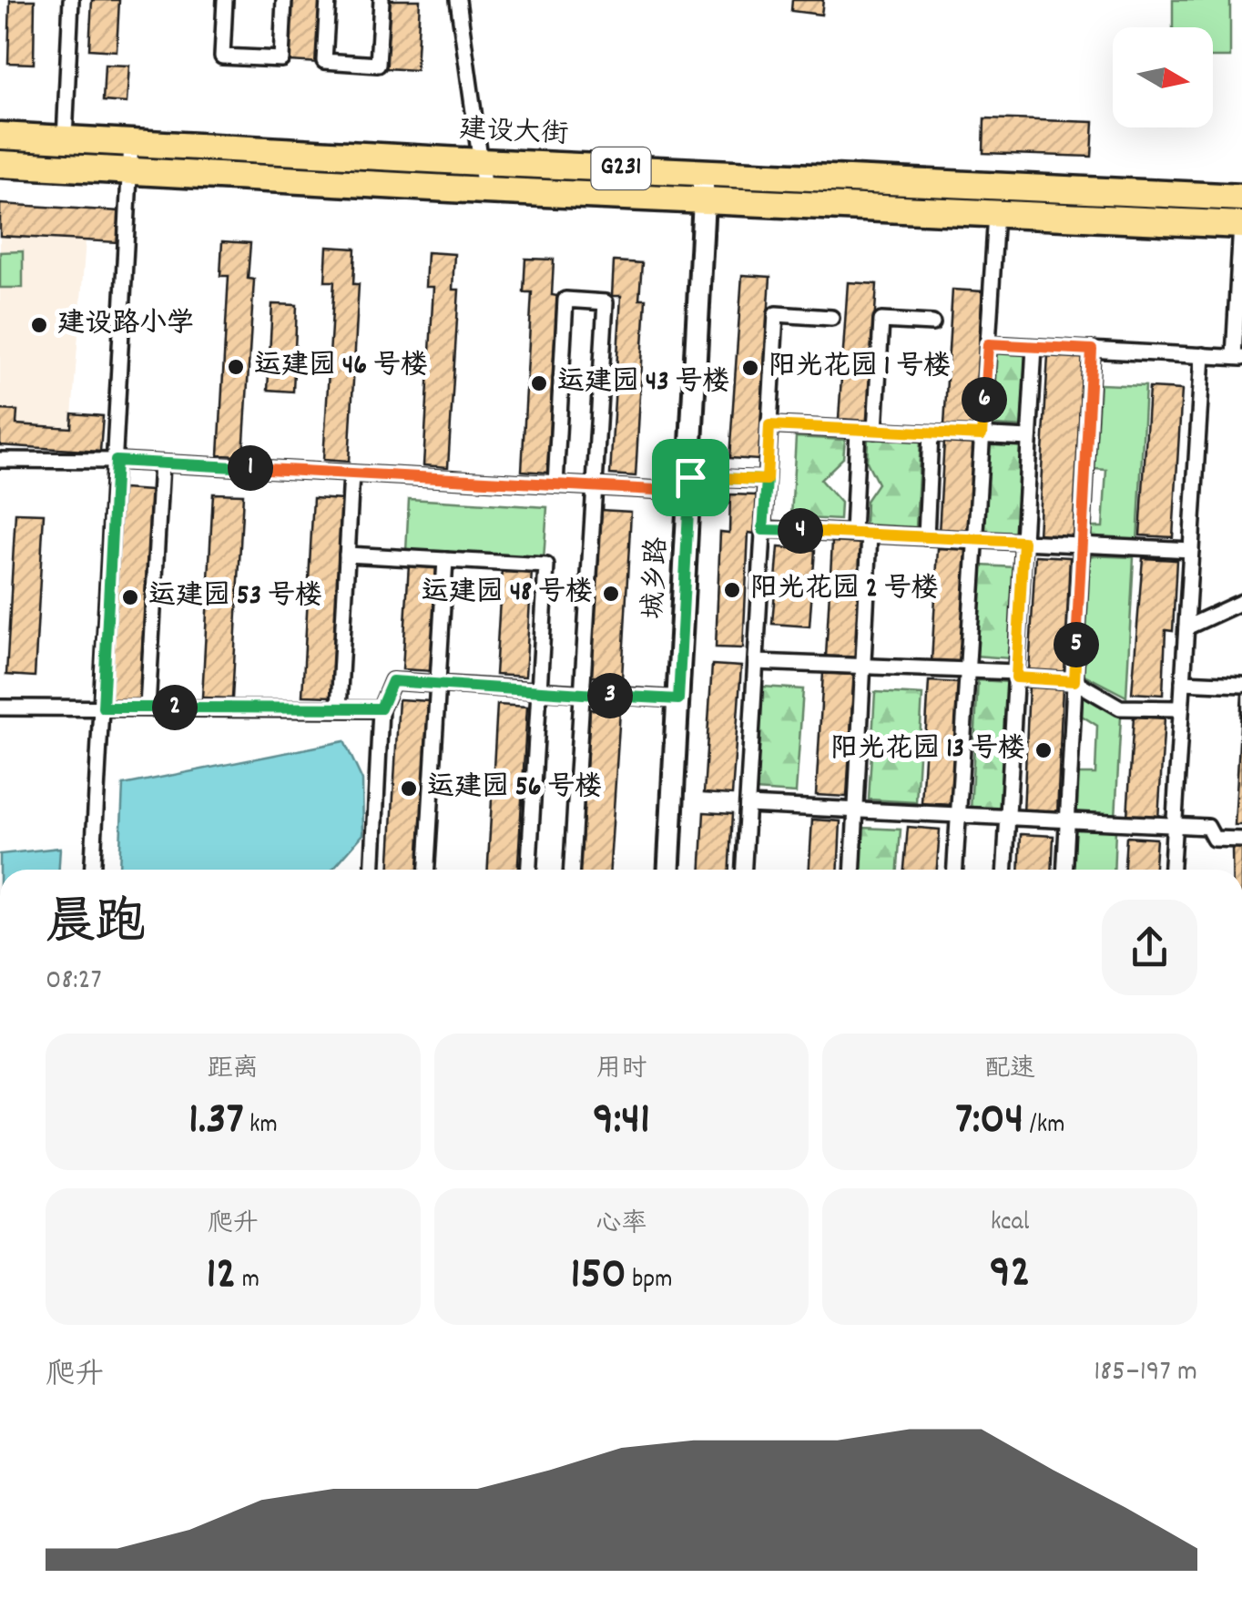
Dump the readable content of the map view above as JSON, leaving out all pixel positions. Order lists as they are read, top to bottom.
{
  "streets": {
    "highway": ["建设大街", "G231"],
    "main road": ["城乡路"]
  },
  "crossings": [
    ["建设大街", "城乡路"],
    ["G231", "城乡路"]
  ],
  "places": [
    "建设路小学",
    "运建园 46 号楼",
    "阳光花园 1 号楼",
    "运建园 43 号楼",
    "阳光花园 2 号楼",
    "运建园 48 号楼",
    "运建园 53 号楼",
    "阳光花园 13 号楼",
    "运建园 56 号楼"
  ],
  "north": "right",
  "page": {
    "pins": [
      "6",
      "1",
      "4",
      "5",
      "3",
      "2"
    ],
    "heading": ["晨跑", "08:27"],
    "stats": [
      ["距离", "1.37 km"],
      ["用时", "9:41"],
      ["配速", "7:04 /km"],
      ["爬升", "12 m"],
      ["心率", "150 bpm"],
      ["kcal", "92"]
    ],
    "chart": ["爬升", "185–197 m"]
  }
}
